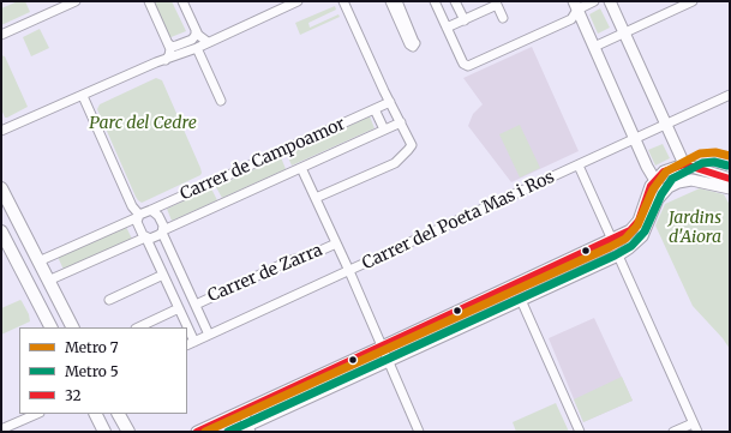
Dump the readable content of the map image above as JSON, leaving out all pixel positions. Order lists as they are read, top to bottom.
{
  "streets": {
    "street": ["Carrer de Campoamor", "Carrer del Poeta Mas i Ros", "Carrer de Zarra"]
  },
  "parks": ["Parc del Cedre", "Jardins d'Aiora"],
  "lines": ["metro line 7", "metro line 5", "transit line 32"],
  "legend": ["Metro 7", "Metro 5", "32"]
}
